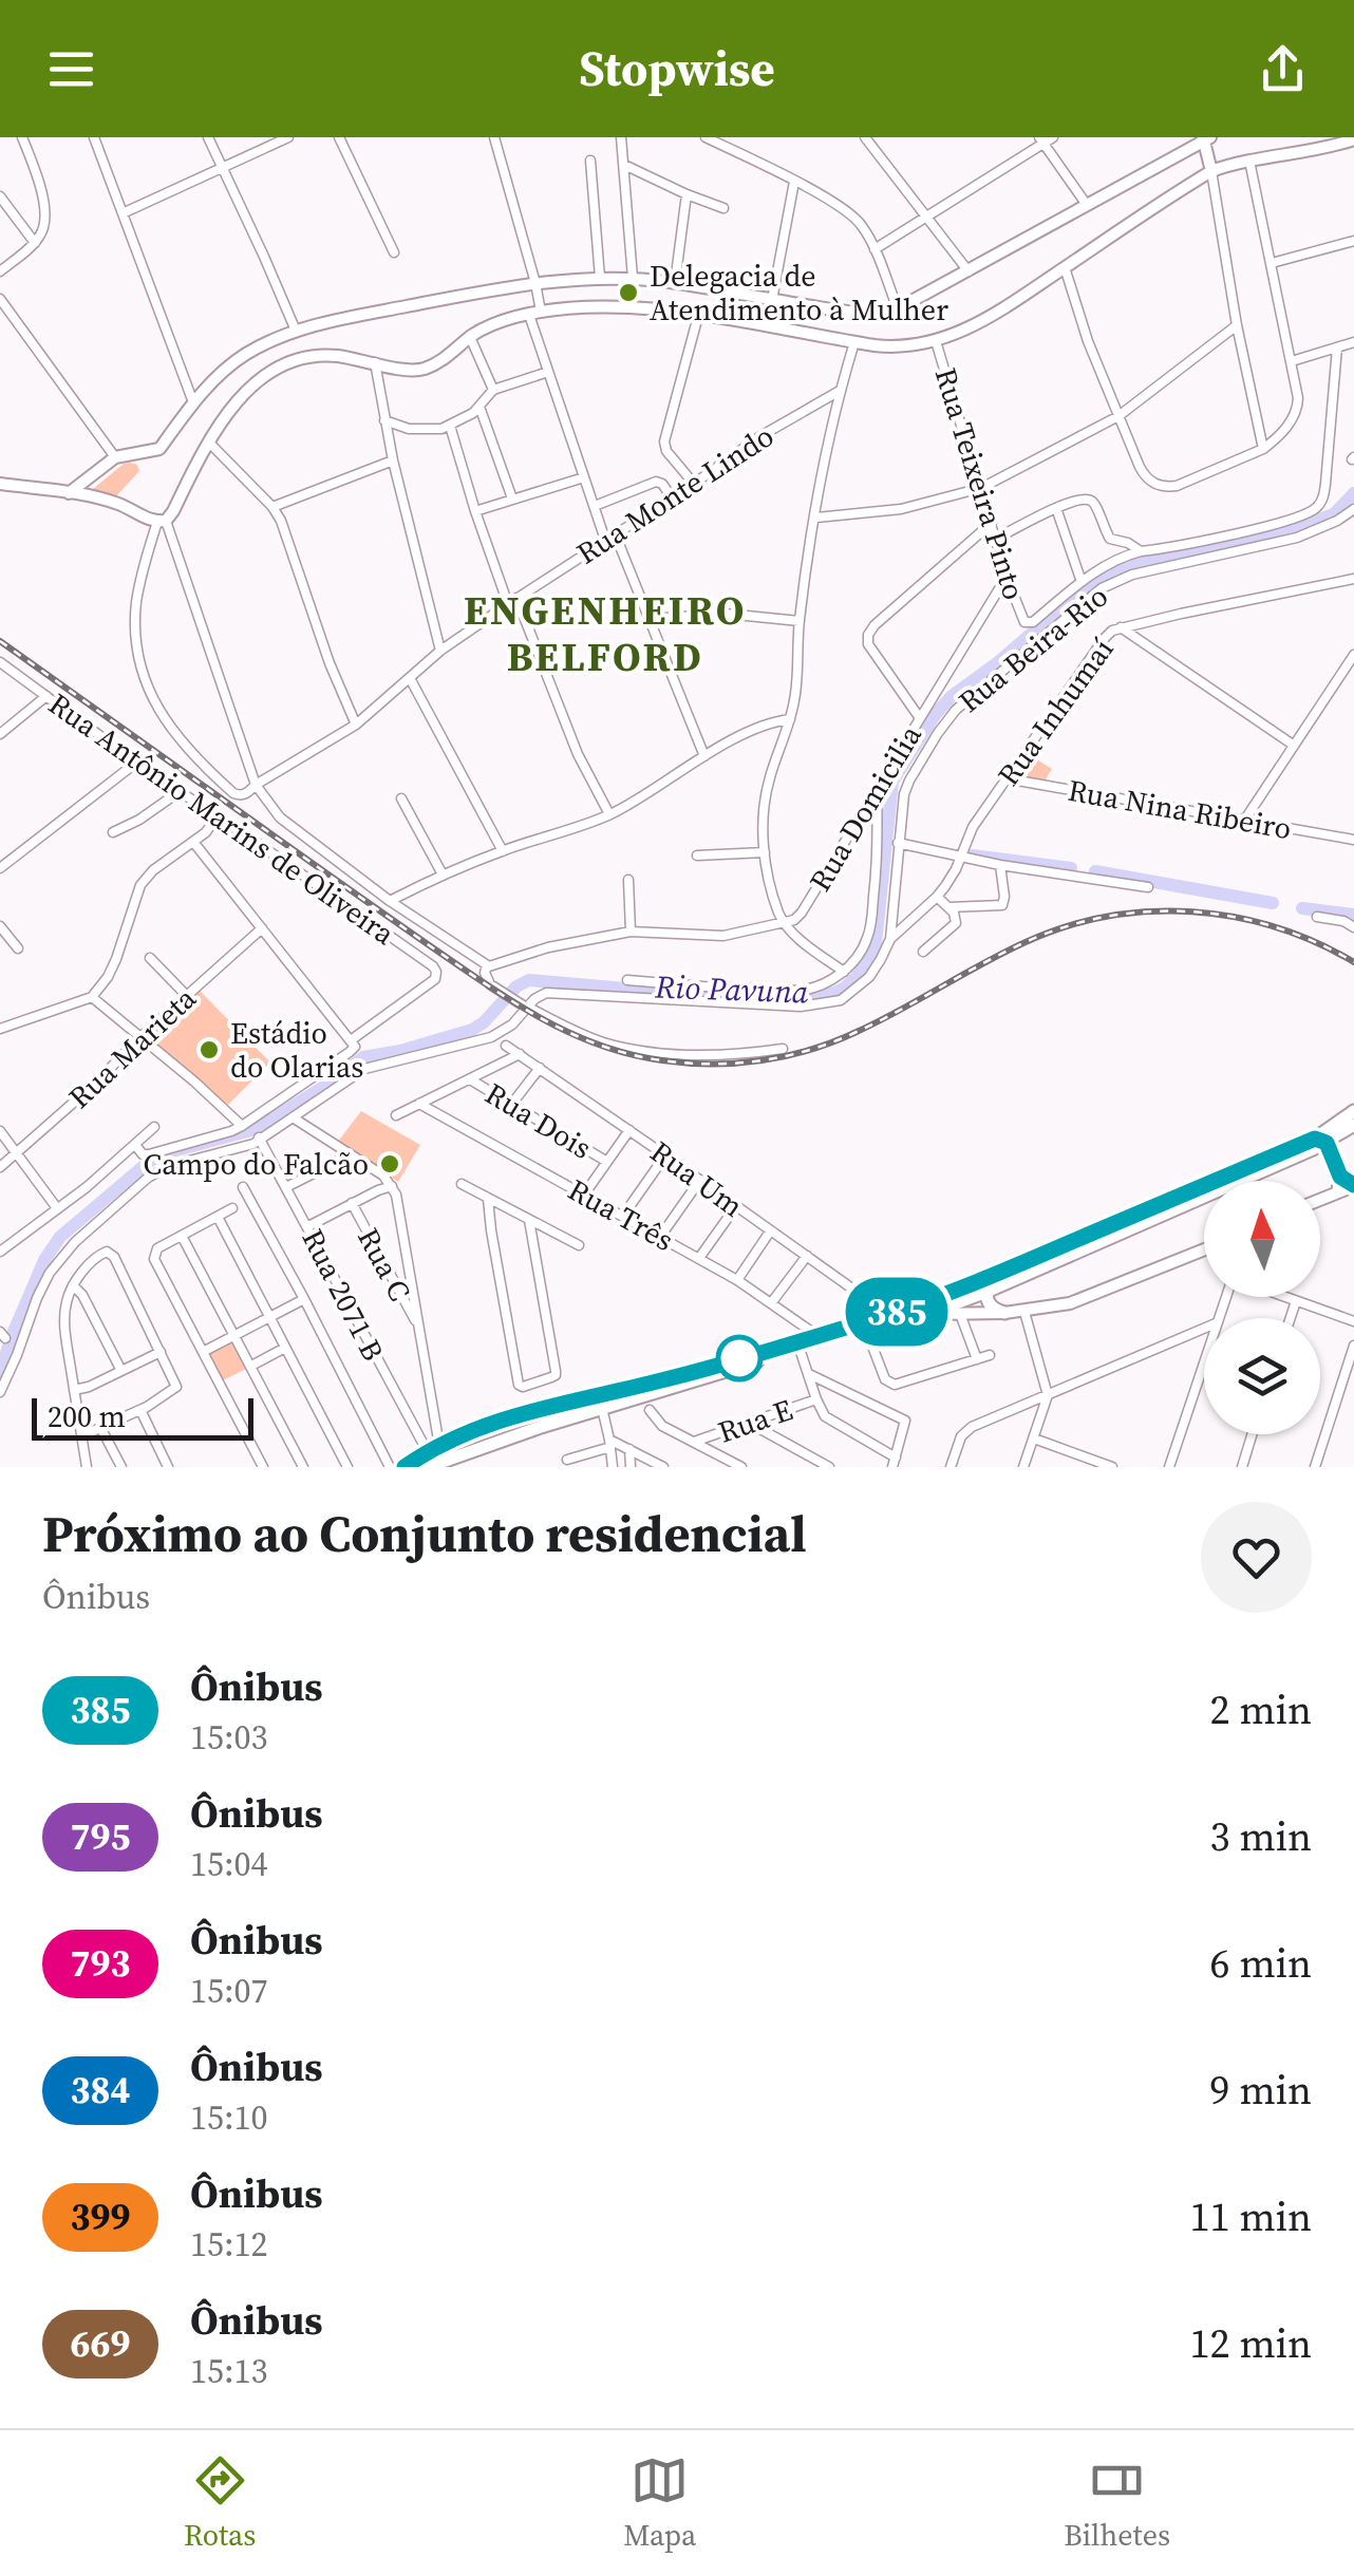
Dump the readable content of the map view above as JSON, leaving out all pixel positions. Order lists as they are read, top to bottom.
{
  "streets": {
    "street": [
      "Rua Teixeira Pinto",
      "Rua Monte Lindo",
      "Rua Beira-Rio",
      "Rua Inhumaí",
      "Rua Domicilia",
      "Rua Nina Ribeiro",
      "Rua Antônio Marins de Oliveira",
      "Rua Marieta",
      "Rua Dois",
      "Rua Um",
      "Rua Três",
      "Rua C",
      "Rua 2071 B",
      "Rua E"
    ]
  },
  "crossings": [
    ["Rua Teixeira Pinto", "Rua Domicilia"],
    ["Rua Beira-Rio", "Rua Inhumaí"],
    ["Rua Beira-Rio", "Rua 2071 B"],
    ["Rua Inhumaí", "Rua Nina Ribeiro"]
  ],
  "districts": ["ENGENHEIRO BELFORD"],
  "water": ["Rio Pavuna"],
  "places": ["Delegacia de Atendimento à Mulher", "Estádio do Olarias", "Campo do Falcão"],
  "lines": ["bus line 385"],
  "scale_bar": "200 m",
  "north": "top",
  "page": {
    "header": "Stopwise",
    "on_map": "385",
    "scale": "200 m",
    "heading": ["Próximo ao Conjunto residencial", "Ônibus"],
    "list": [
      {
        "mark": "385",
        "name": "Ônibus",
        "note": "15:03",
        "value": "2 min"
      },
      {
        "mark": "795",
        "name": "Ônibus",
        "note": "15:04",
        "value": "3 min"
      },
      {
        "mark": "793",
        "name": "Ônibus",
        "note": "15:07",
        "value": "6 min"
      },
      {
        "mark": "384",
        "name": "Ônibus",
        "note": "15:10",
        "value": "9 min"
      },
      {
        "mark": "399",
        "name": "Ônibus",
        "note": "15:12",
        "value": "11 min"
      },
      {
        "mark": "669",
        "name": "Ônibus",
        "note": "15:13",
        "value": "12 min"
      }
    ],
    "tabs": ["Rotas", "Mapa", "Bilhetes"]
  }
}
